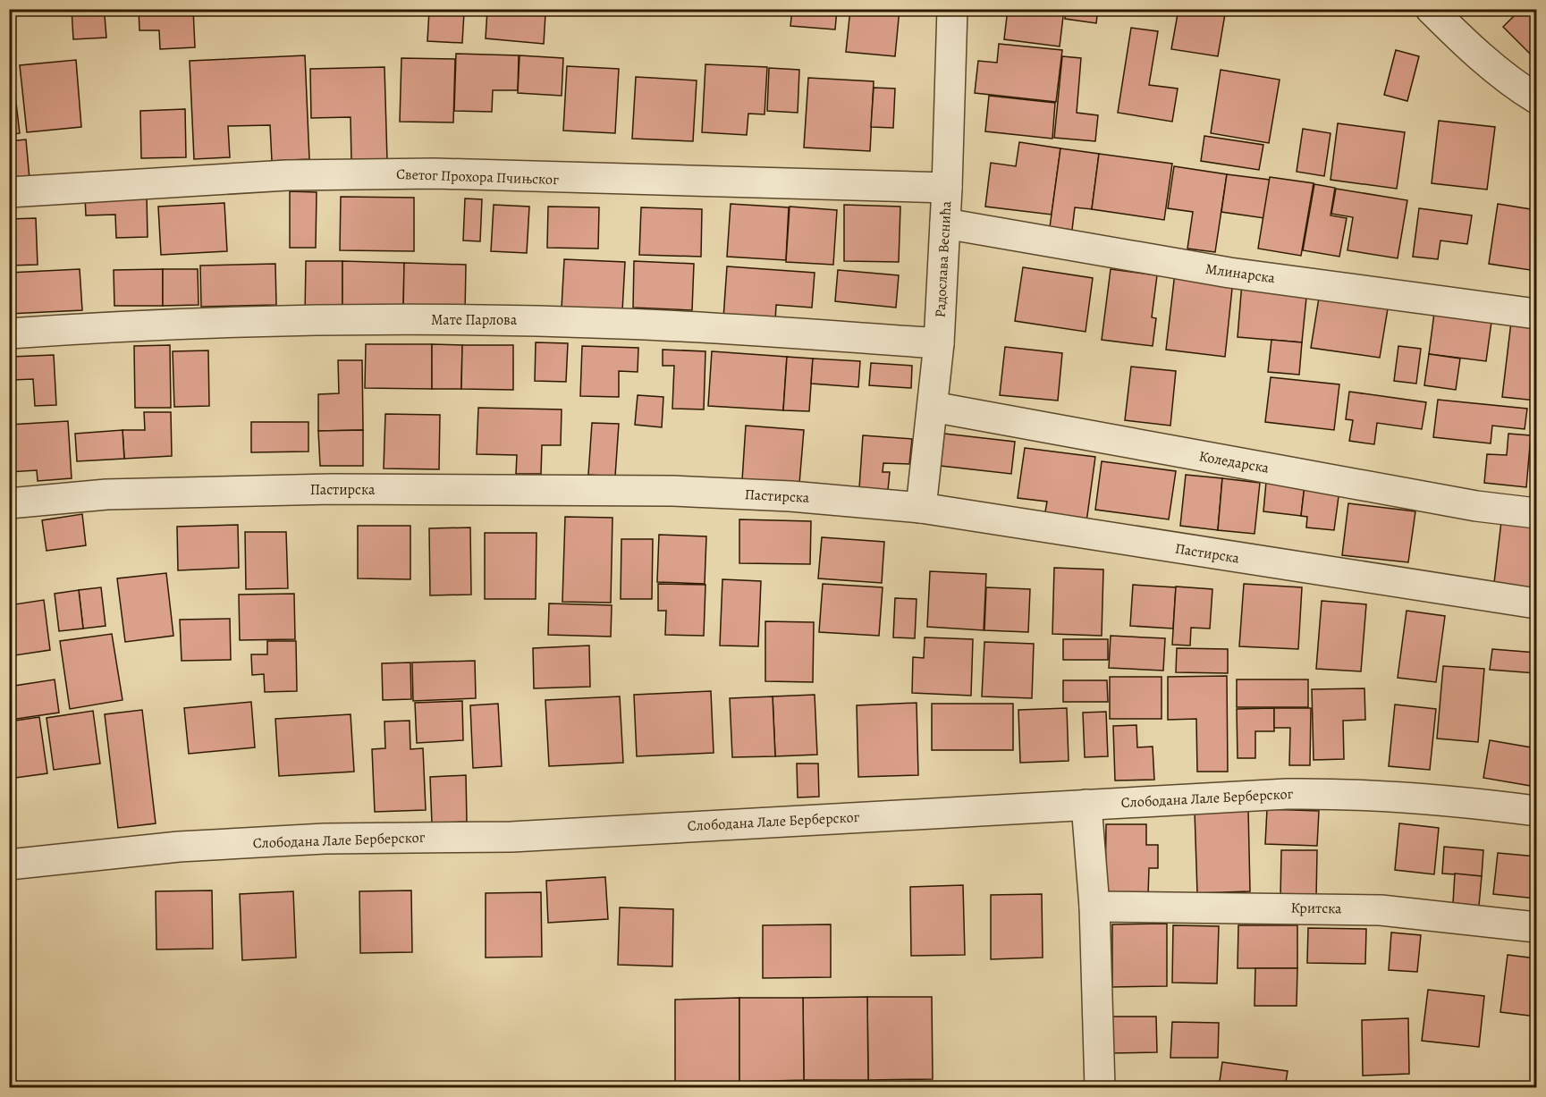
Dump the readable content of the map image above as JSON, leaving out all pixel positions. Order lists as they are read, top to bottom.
{
  "streets": {
    "street": [
      "Светог Прохора Пчињског",
      "Радослава Веснића",
      "Млинарска",
      "Мате Парлова",
      "Коледарска",
      "Пастирска",
      "Слободана Лале Берберског",
      "Критска"
    ]
  },
  "crossings": [
    ["Светог Прохора Пчињског", "Радослава Веснића"],
    ["Радослава Веснића", "Млинарска"],
    ["Радослава Веснића", "Мате Парлова"],
    ["Радослава Веснића", "Коледарска"],
    ["Радослава Веснића", "Пастирска"]
  ]
}
